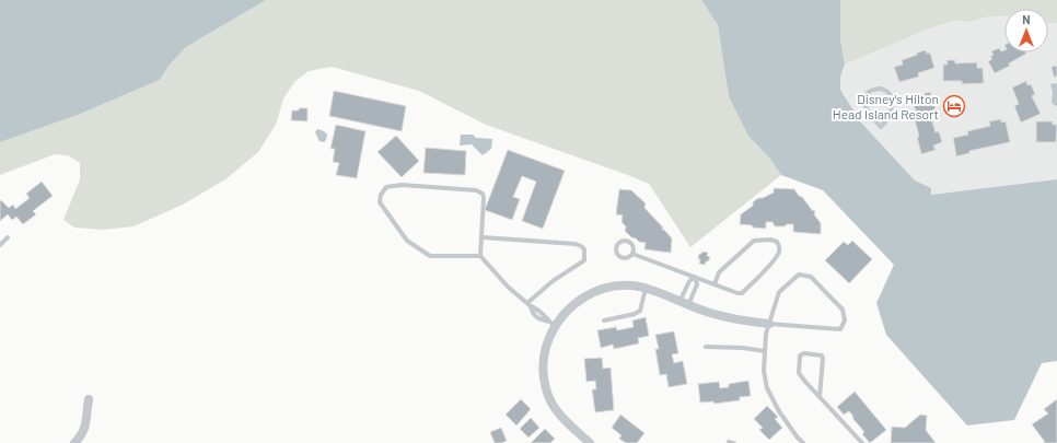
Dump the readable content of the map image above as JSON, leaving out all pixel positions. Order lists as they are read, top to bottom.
{
  "places": {
    "hotel": ["Disney's Hilton Head Island Resort"]
  },
  "north": "top"
}
